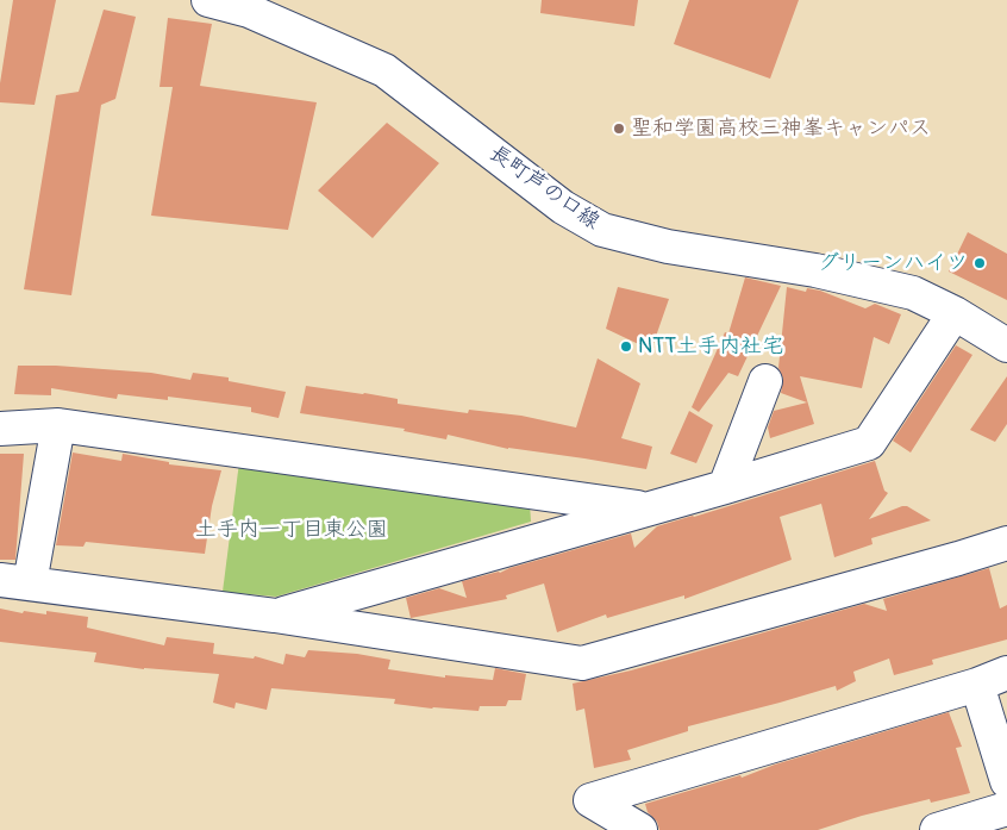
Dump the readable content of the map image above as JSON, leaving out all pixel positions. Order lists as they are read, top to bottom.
{
  "streets": {
    "street": ["長町芦の口線"]
  },
  "parks": ["土手内一丁目東公園"],
  "places": ["聖和学園高校三神峯キャンパス", "グリーンハイツ", "NTT土手内社宅"]
}
